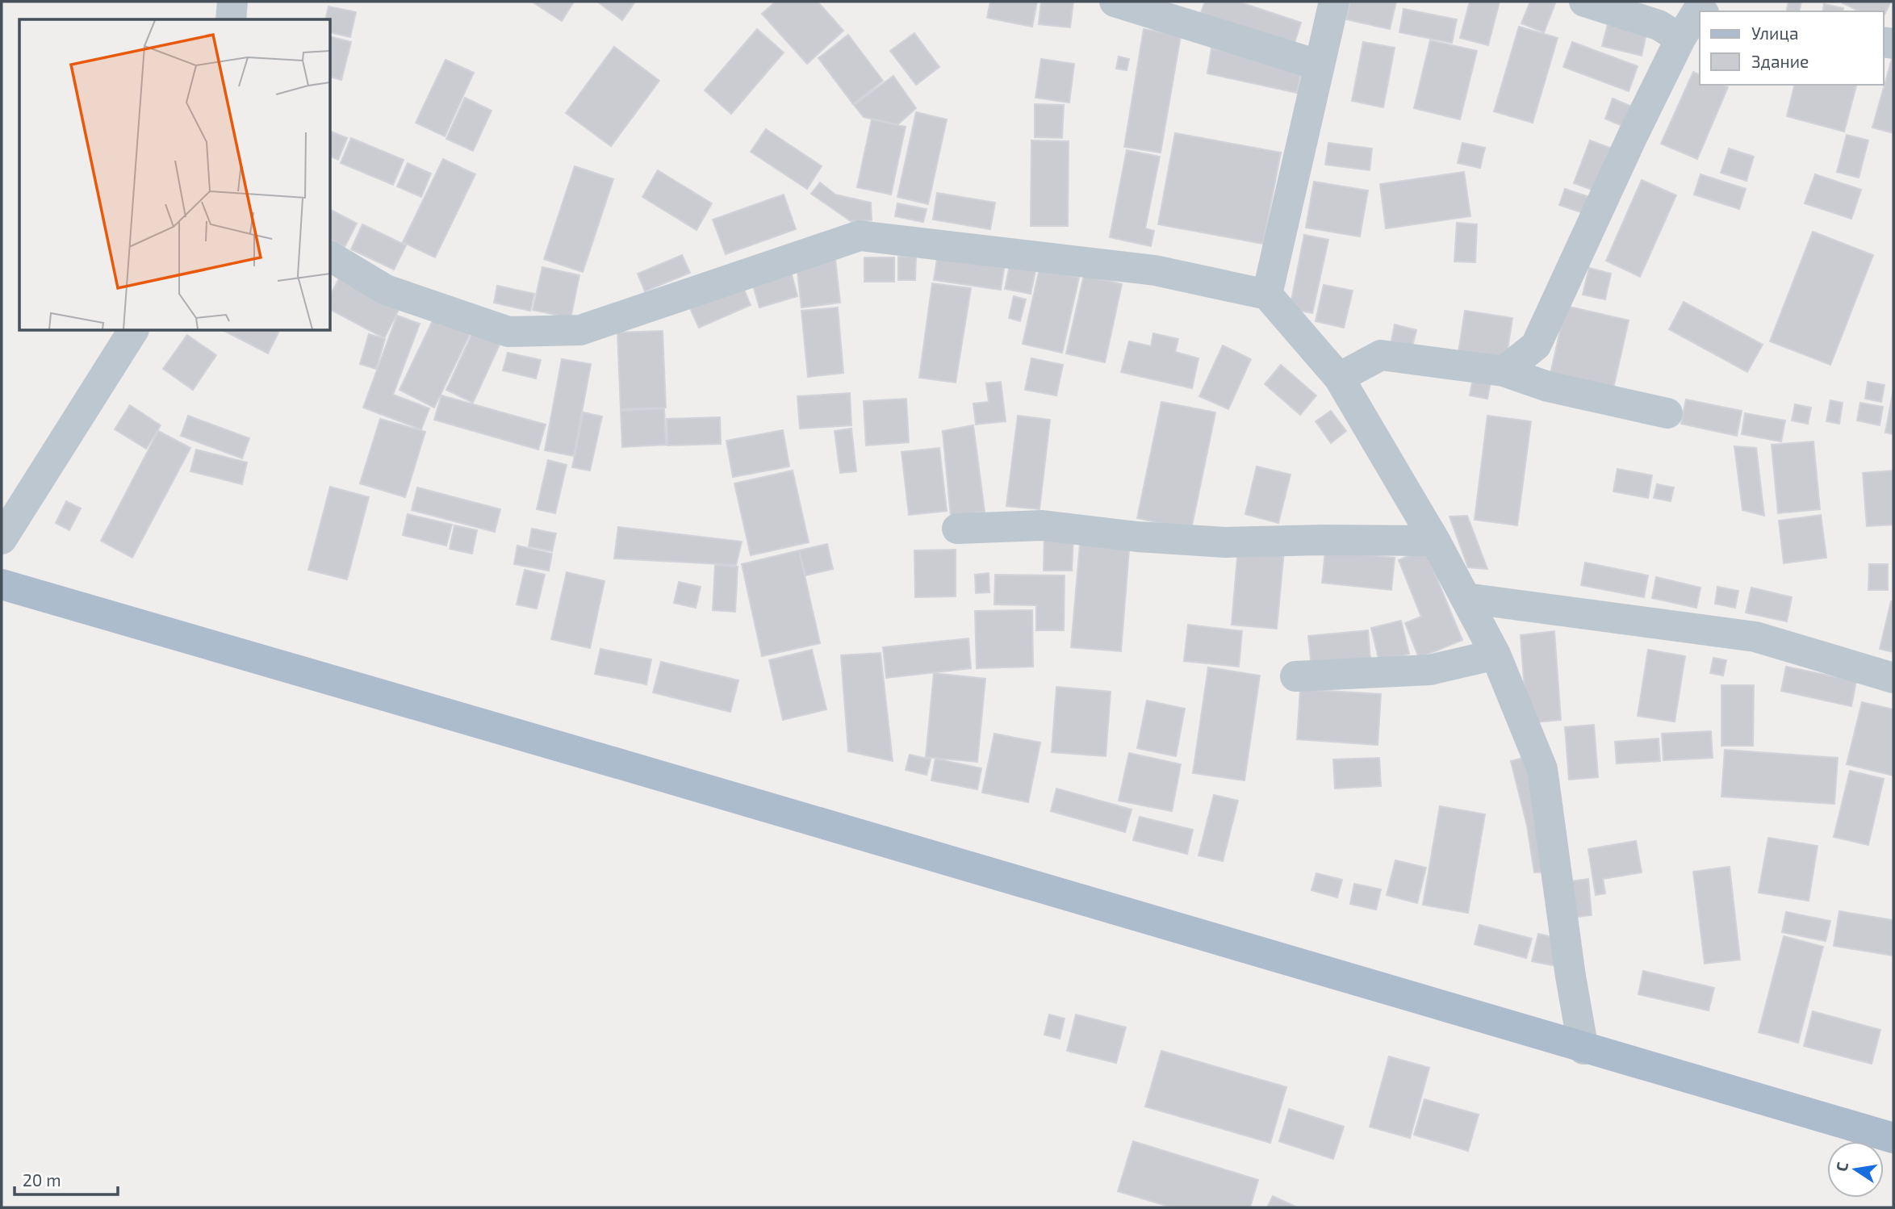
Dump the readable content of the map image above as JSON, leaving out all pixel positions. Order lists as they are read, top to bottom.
{
  "legend": ["Улица", "Здание"],
  "scale_bar": "20 m",
  "north": "left"
}
